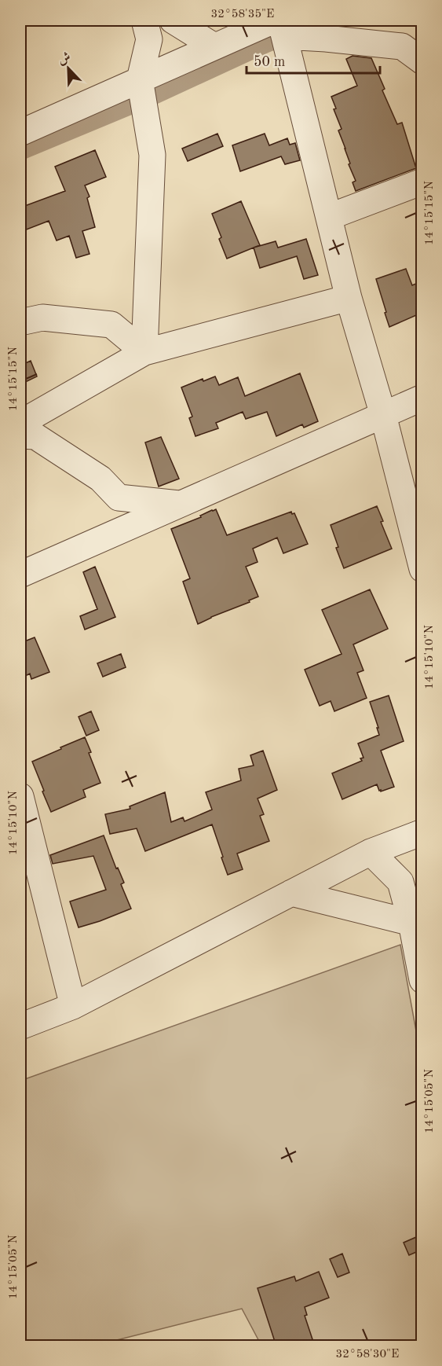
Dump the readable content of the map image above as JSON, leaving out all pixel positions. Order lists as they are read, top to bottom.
{
  "scale_bar": "50 m",
  "north": "top left",
  "coordinates": [
    "32°58'35\"E",
    "14°15'15\"N",
    "14°15'10\"N",
    "14°15'05\"N",
    "32°58'30\"E"
  ]
}
